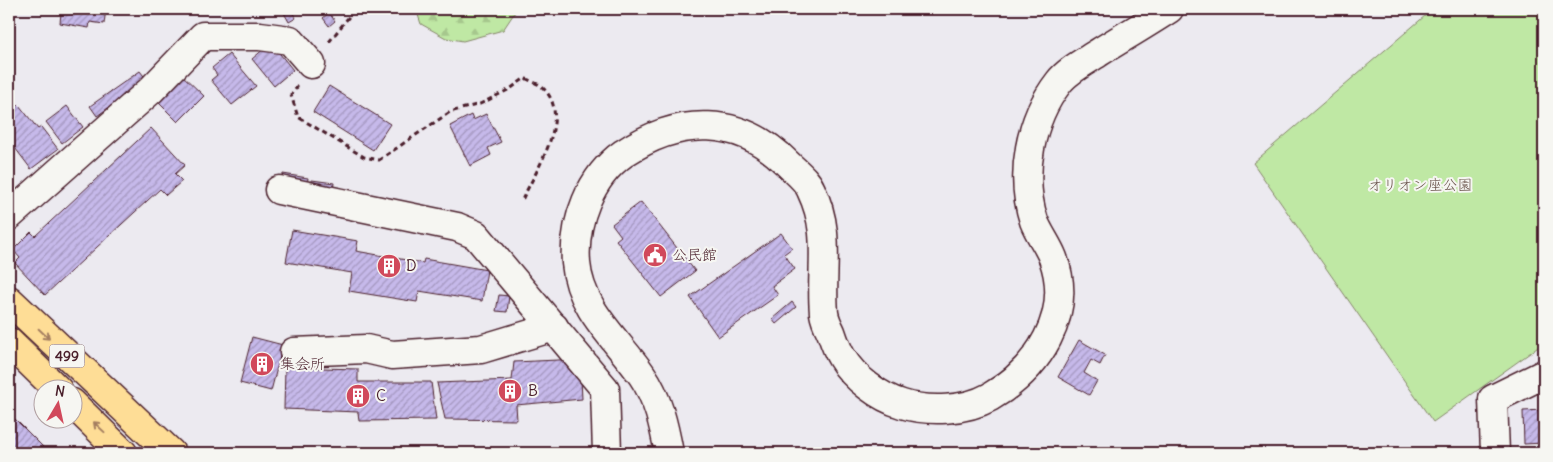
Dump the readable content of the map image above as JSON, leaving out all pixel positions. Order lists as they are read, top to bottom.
{
  "streets": {
    "highway": ["499"]
  },
  "parks": ["オリオン座公園"],
  "places": {
    "public building": ["公民館"],
    "building": [
      "D",
      "集会所",
      "B",
      "C"
    ]
  },
  "north": "top"
}
